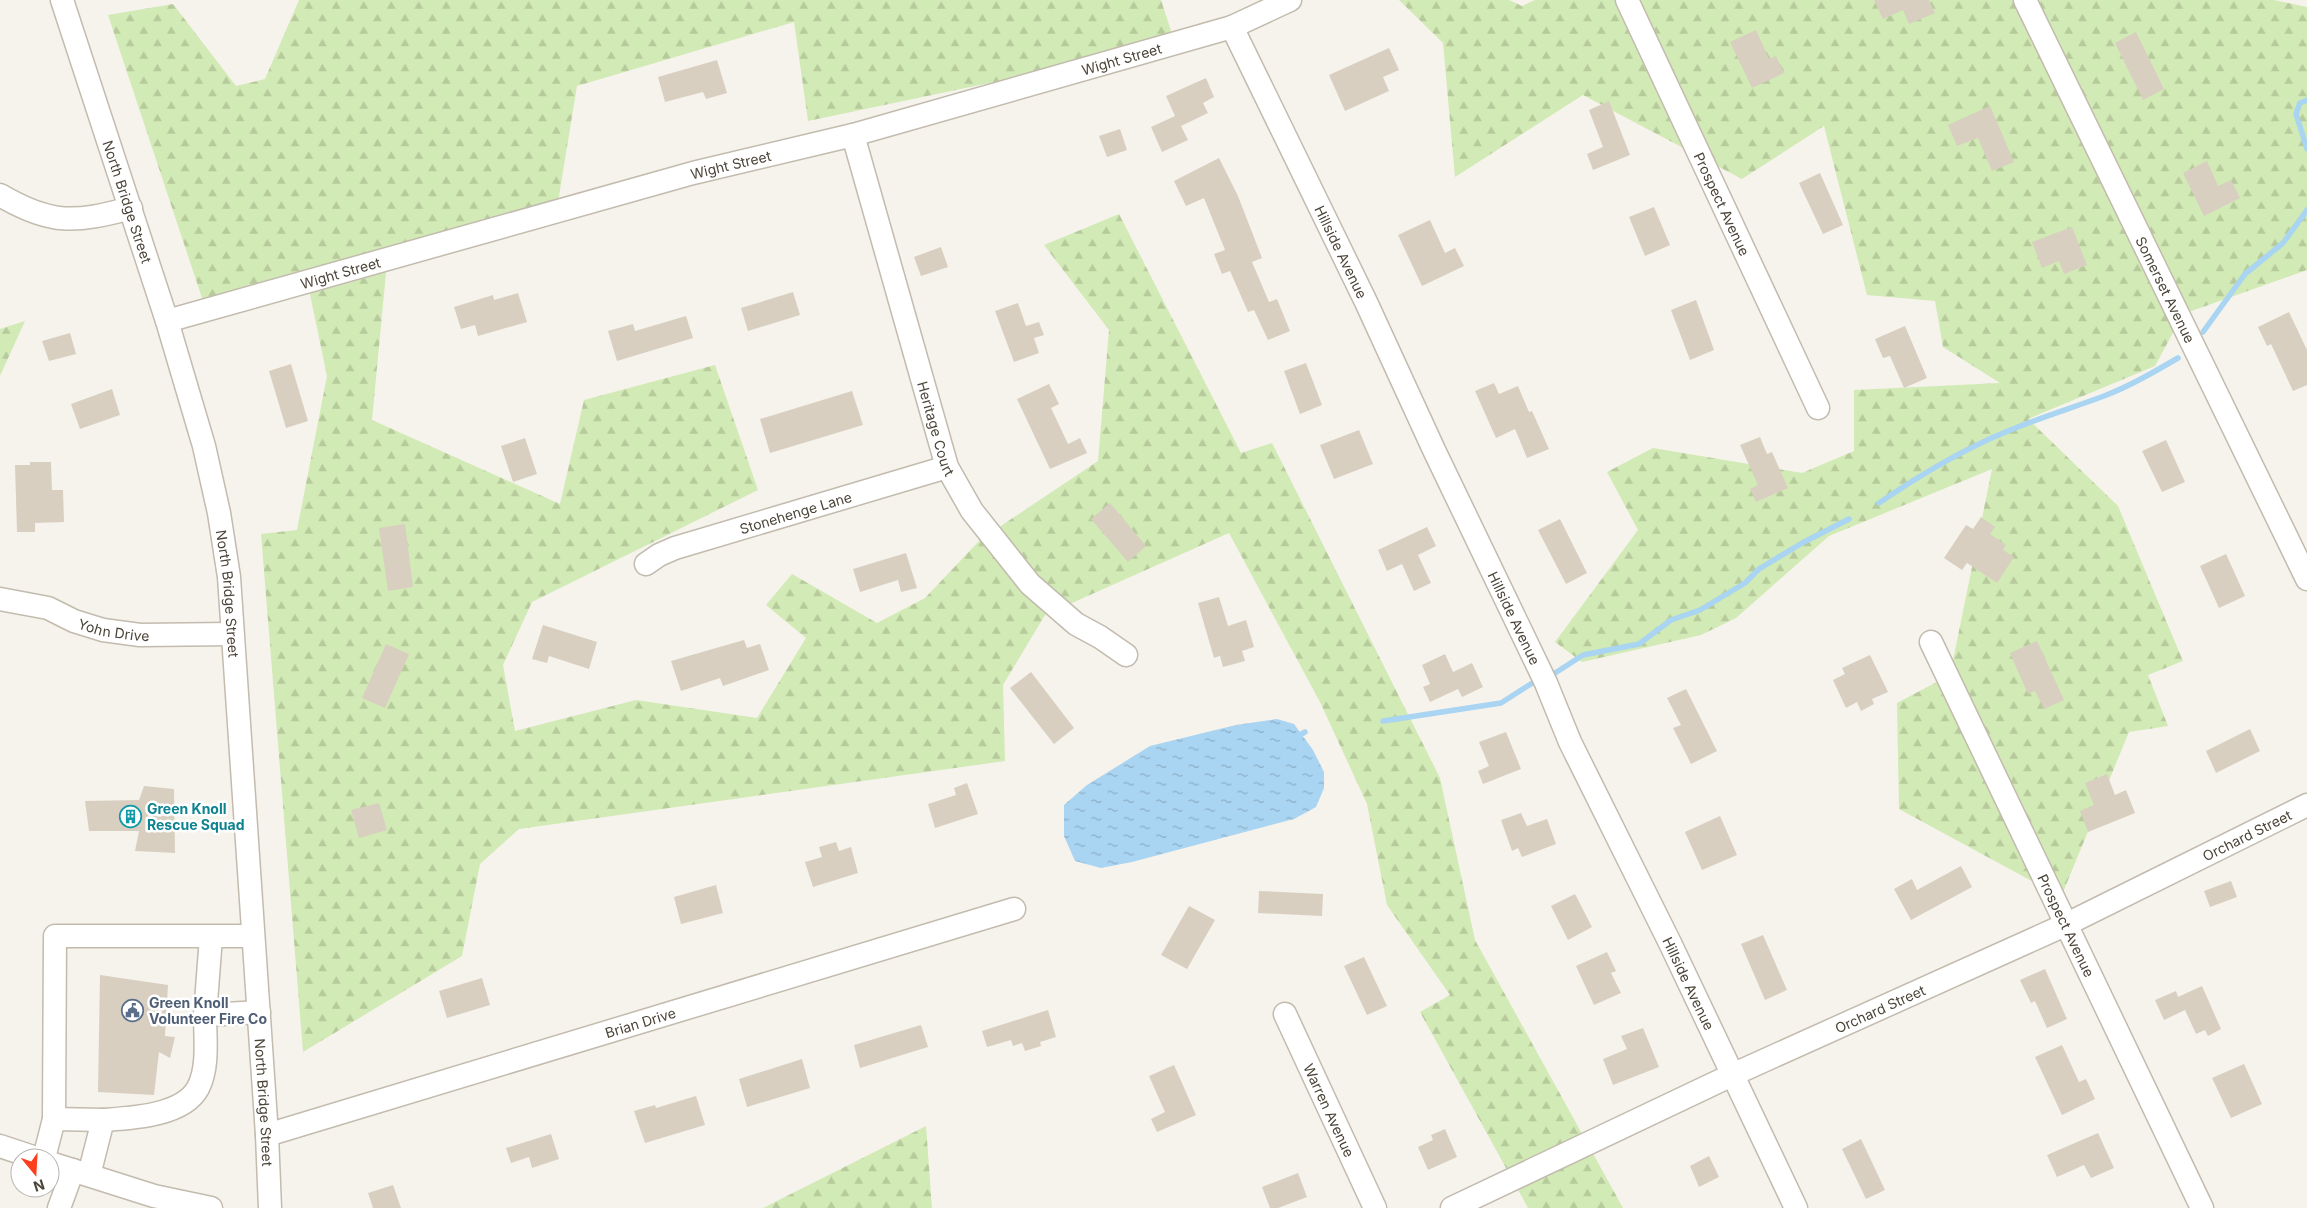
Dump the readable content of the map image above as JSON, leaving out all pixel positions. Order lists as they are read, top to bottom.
{
  "streets": {
    "street": [
      "Wight Street",
      "North Bridge Street",
      "Prospect Avenue",
      "Hillside Avenue",
      "Somerset Avenue",
      "Heritage Court",
      "Stonehenge Lane",
      "Yohn Drive",
      "Orchard Street",
      "Brian Drive",
      "Warren Avenue"
    ]
  },
  "crossings": [
    ["Wight Street", "North Bridge Street"],
    ["Wight Street", "Hillside Avenue"],
    ["Wight Street", "Heritage Court"],
    ["North Bridge Street", "Yohn Drive"],
    ["North Bridge Street", "Brian Drive"],
    ["Prospect Avenue", "Orchard Street"],
    ["Hillside Avenue", "Orchard Street"],
    ["Heritage Court", "Stonehenge Lane"]
  ],
  "places": {
    "building": ["Green Knoll Rescue Squad"],
    "public building": ["Green Knoll Volunteer Fire Co"]
  },
  "north": "bottom"
}
